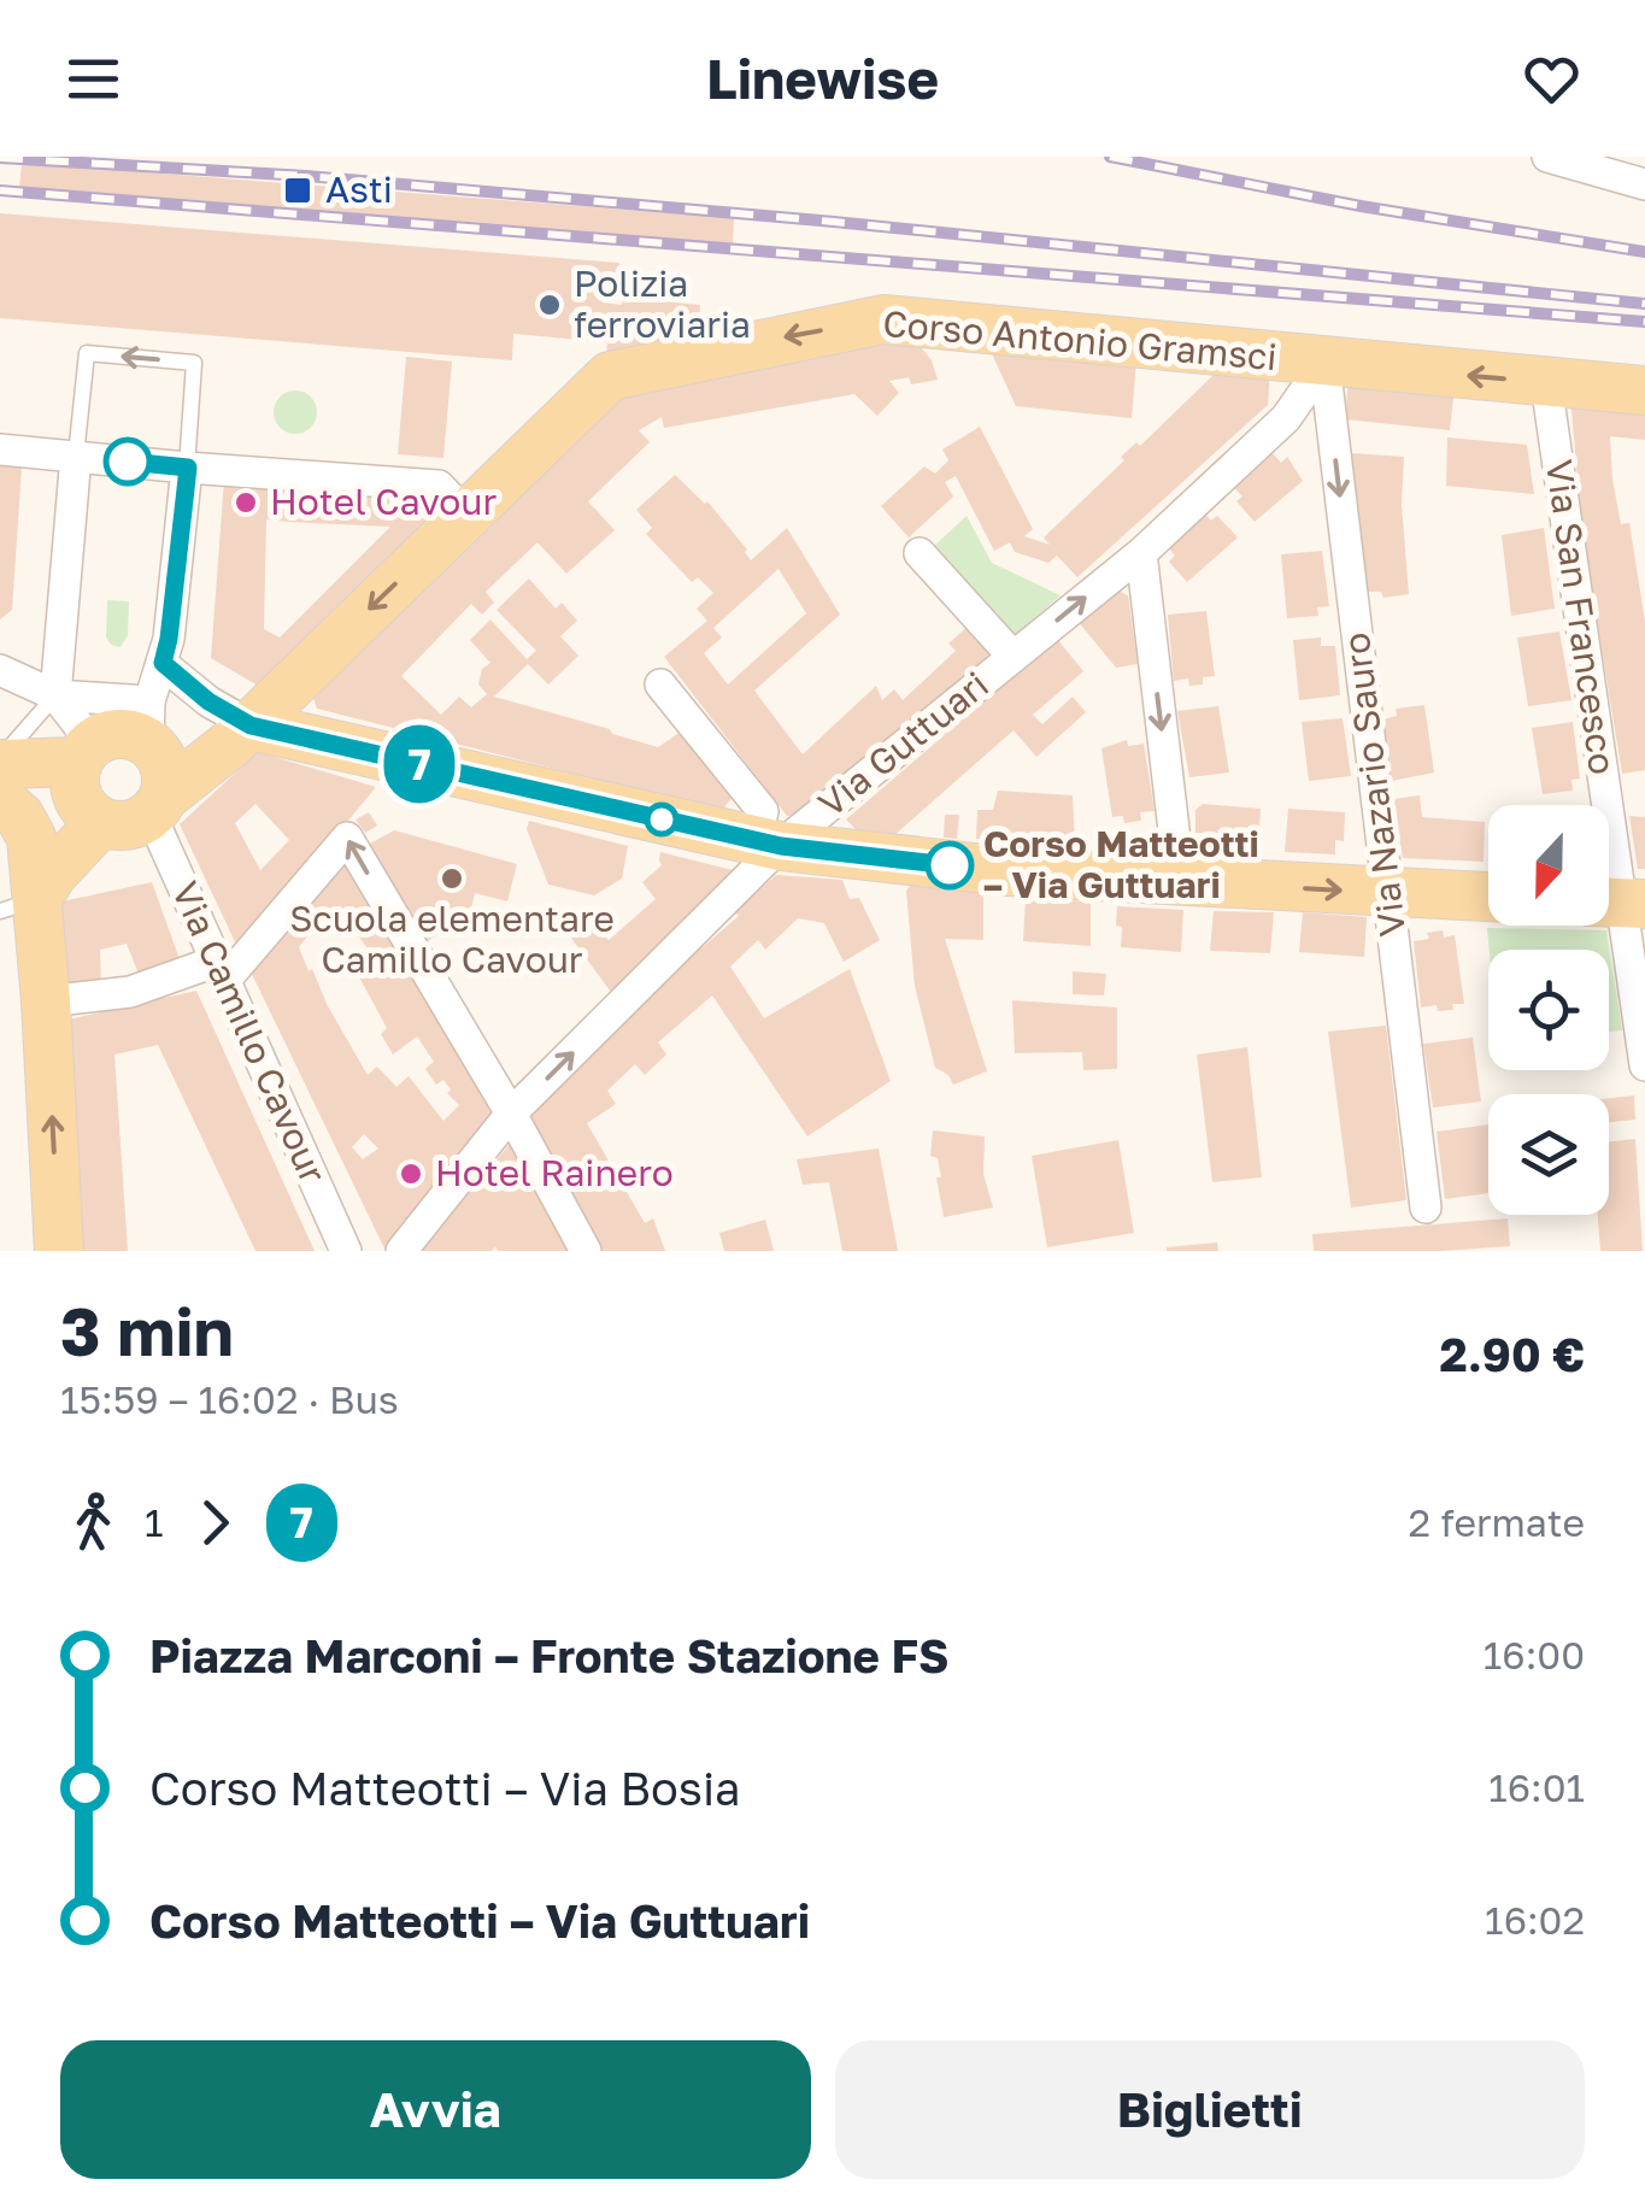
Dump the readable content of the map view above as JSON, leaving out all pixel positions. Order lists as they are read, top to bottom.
{
  "streets": {
    "main road": ["Corso Antonio Gramsci"],
    "street": [
      "Via San Francesco",
      "Via Guttuari",
      "Via Nazario Sauro",
      "Via Camillo Cavour"
    ]
  },
  "crossings": [
    ["Corso Antonio Gramsci", "Via San Francesco"],
    ["Corso Antonio Gramsci", "Via Guttuari"],
    ["Corso Antonio Gramsci", "Via Nazario Sauro"],
    ["Corso Antonio Gramsci", "Via Camillo Cavour"],
    ["Via Guttuari", "Via Nazario Sauro"]
  ],
  "one_way": ["Corso Antonio Gramsci", "Via Guttuari"],
  "places": {
    "transit": ["Asti"],
    "other": [
      "Polizia ferroviaria",
      "Hotel Cavour",
      "Corso Matteotti – Via Guttuari",
      "Scuola elementare Camillo Cavour",
      "Hotel Rainero"
    ]
  },
  "lines": ["bus line 7"],
  "north": "bottom",
  "page": {
    "header": "Linewise",
    "on_map": "7",
    "heading": ["3 min", "15:59 – 16:02 · Bus", "2.90 €"],
    "legs": ["1", "7", "2 fermate"],
    "list": [
      {
        "name": "Piazza Marconi – Fronte Stazione FS",
        "value": "16:00"
      },
      {
        "name": "Corso Matteotti – Via Bosia",
        "value": "16:01"
      },
      {
        "name": "Corso Matteotti – Via Guttuari",
        "value": "16:02"
      }
    ],
    "buttons": ["Avvia", "Biglietti"]
  }
}
